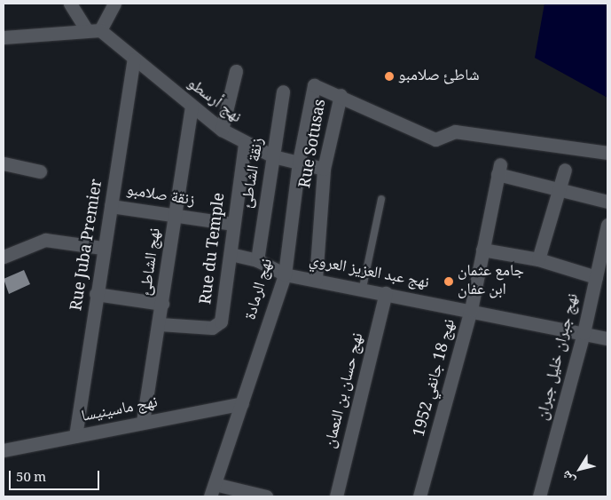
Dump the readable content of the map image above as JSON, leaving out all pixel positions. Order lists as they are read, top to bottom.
{
  "streets": {
    "street": [
      "نهج أرسطو",
      "Rue Sotusas",
      "زنقة الشاطئ",
      "زنقة صلامبو",
      "Rue Juba Premier",
      "Rue du Temple",
      "نهج الشاطئ",
      "نهج عبد العزيز العروي",
      "نهج الرمادة",
      "نهج جبران خليل جبران",
      "نهج 18 جانفي 1952",
      "نهج حسان بن النعمان",
      "نهج ماسينيسا"
    ]
  },
  "crossings": [
    ["نهج أرسطو", "Rue Sotusas"],
    ["نهج أرسطو", "زنقة الشاطئ"],
    ["نهج أرسطو", "Rue Juba Premier"],
    ["نهج أرسطو", "Rue du Temple"],
    ["نهج أرسطو", "نهج الشاطئ"],
    ["نهج أرسطو", "نهج الرمادة"],
    ["Rue Sotusas", "نهج عبد العزيز العروي"],
    ["Rue Sotusas", "نهج الرمادة"],
    ["زنقة الشاطئ", "نهج عبد العزيز العروي"],
    ["زنقة صلامبو", "Rue Juba Premier"],
    ["زنقة صلامبو", "Rue du Temple"],
    ["زنقة صلامبو", "نهج الشاطئ"],
    ["Rue Juba Premier", "نهج ماسينيسا"],
    ["Rue du Temple", "نهج الشاطئ"],
    ["Rue du Temple", "نهج عبد العزيز العروي"],
    ["نهج الشاطئ", "نهج ماسينيسا"],
    ["نهج عبد العزيز العروي", "نهج الرمادة"],
    ["نهج عبد العزيز العروي", "نهج جبران خليل جبران"],
    ["نهج عبد العزيز العروي", "نهج 18 جانفي 1952"],
    ["نهج عبد العزيز العروي", "نهج حسان بن النعمان"],
    ["نهج الرمادة", "نهج ماسينيسا"]
  ],
  "places": ["شاطئ صلامبو", "جامع عثمان ابن عفان"],
  "scale_bar": "50 m",
  "north": "bottom left"
}
